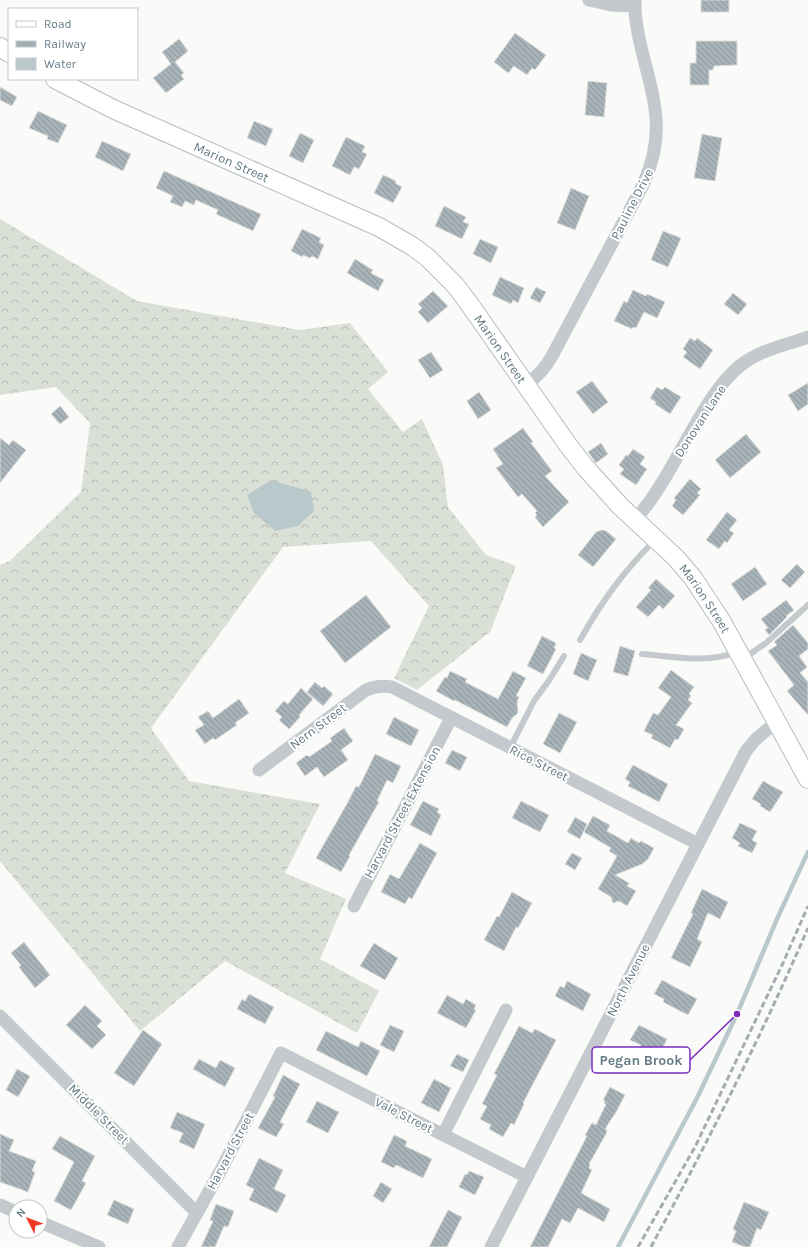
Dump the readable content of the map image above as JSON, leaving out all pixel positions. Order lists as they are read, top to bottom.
{
  "streets": {
    "street": [
      "Marion Street",
      "Pauline Drive",
      "Donovan Lane",
      "Nern Street",
      "Rice Street",
      "Harvard Street Extension",
      "North Avenue",
      "Middle Street",
      "Vale Street",
      "Harvard Street"
    ]
  },
  "crossings": [
    ["Marion Street", "Pauline Drive"],
    ["Marion Street", "Donovan Lane"],
    ["Marion Street", "North Avenue"],
    ["Nern Street", "Rice Street"],
    ["Rice Street", "Harvard Street Extension"],
    ["Rice Street", "North Avenue"],
    ["North Avenue", "Vale Street"],
    ["Middle Street", "Harvard Street"],
    ["Vale Street", "Harvard Street"]
  ],
  "places": ["Pegan Brook"],
  "legend": ["Road", "Railway", "Water"],
  "north": "top left"
}
